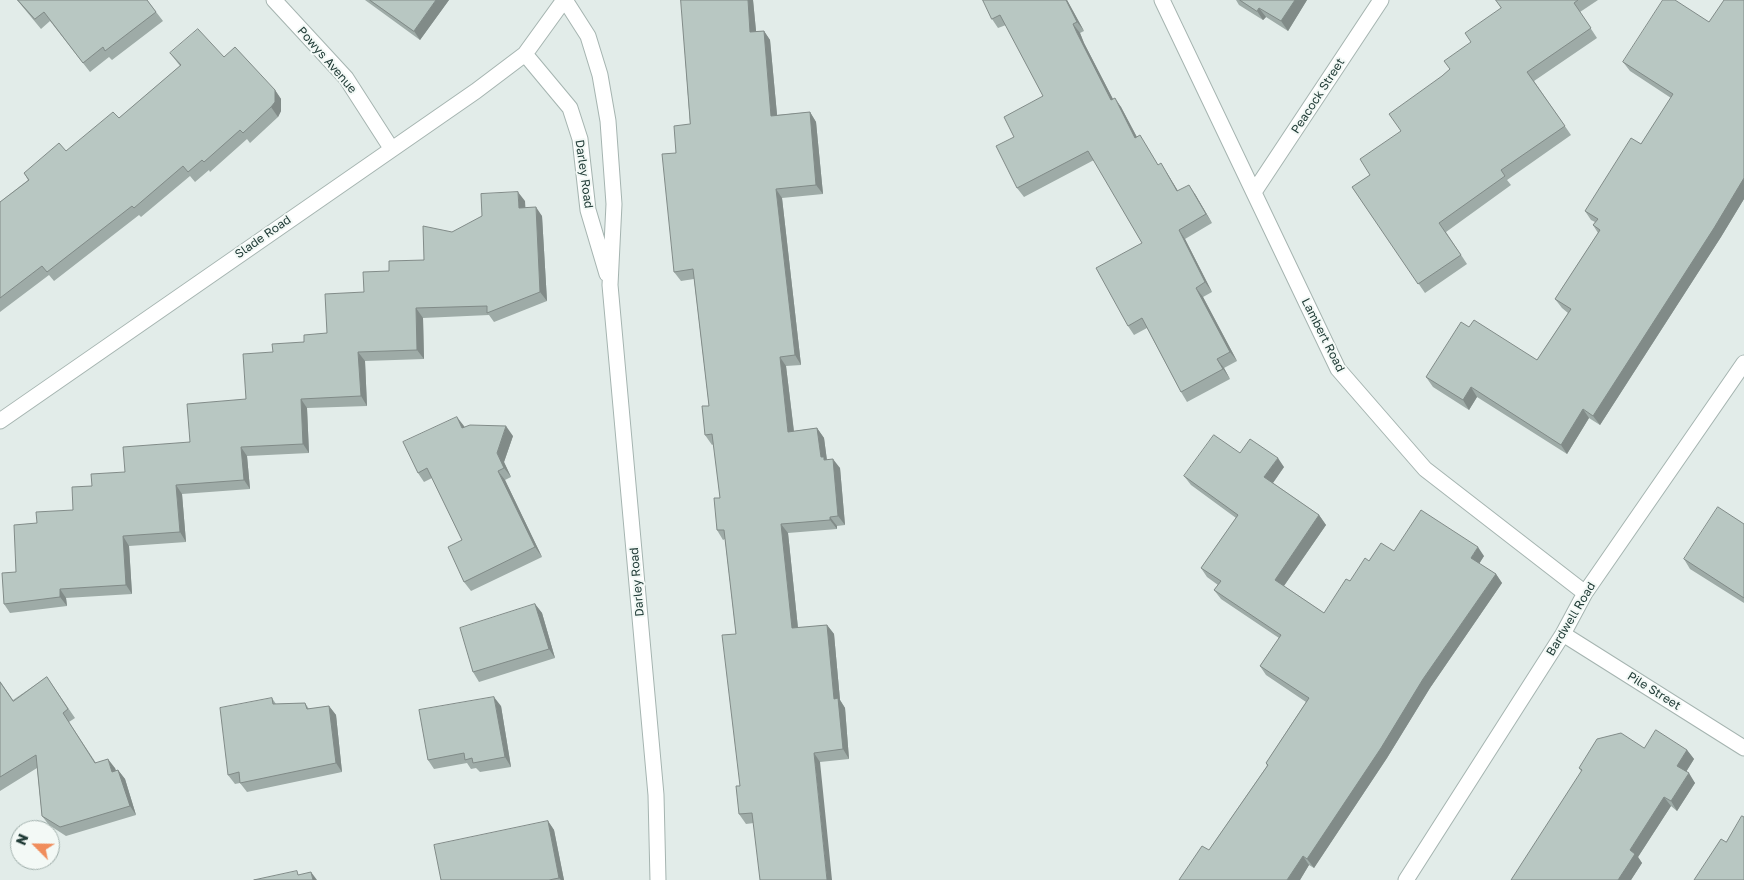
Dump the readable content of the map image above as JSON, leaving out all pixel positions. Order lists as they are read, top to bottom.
{
  "streets": {
    "street": [
      "Powys Avenue",
      "Peacock Street",
      "Darley Road",
      "Slade Road",
      "Lambert Road",
      "Bardwell Road",
      "Pile Street"
    ]
  },
  "crossings": [
    ["Powys Avenue", "Slade Road"],
    ["Peacock Street", "Lambert Road"],
    ["Darley Road", "Slade Road"],
    ["Lambert Road", "Bardwell Road"],
    ["Bardwell Road", "Pile Street"]
  ],
  "north": "top left"
}
